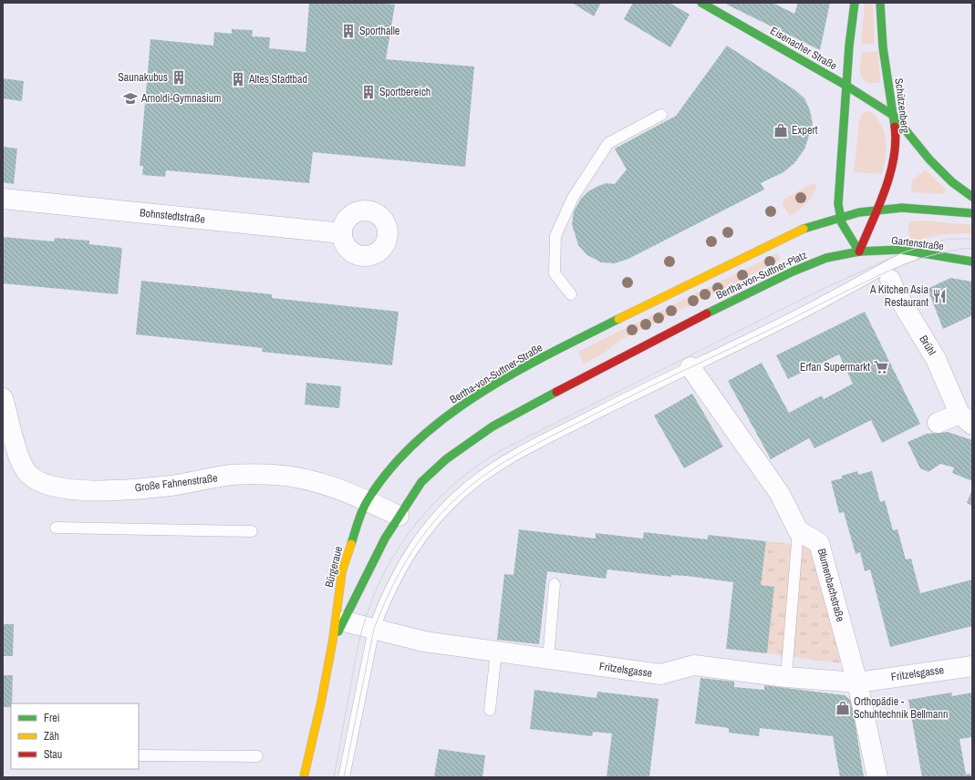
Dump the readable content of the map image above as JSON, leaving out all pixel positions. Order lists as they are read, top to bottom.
{
  "streets": {
    "main road": [
      "Eisenacher Straße",
      "Schützenberg",
      "Gartenstraße",
      "Bertha-von-Suttner-Platz",
      "Bertha-von-Suttner-Straße",
      "Bürgeraue"
    ],
    "street": [
      "Bohnstedtstraße",
      "Brühl",
      "Große Fahnenstraße",
      "Blumenbachstraße",
      "Fritzelsgasse"
    ]
  },
  "crossings": [
    ["Eisenacher Straße", "Schützenberg"],
    ["Gartenstraße", "Bertha-von-Suttner-Platz"],
    ["Bertha-von-Suttner-Platz", "Große Fahnenstraße"],
    ["Bertha-von-Suttner-Platz", "Bürgeraue"],
    ["Bertha-von-Suttner-Straße", "Große Fahnenstraße"],
    ["Bertha-von-Suttner-Straße", "Bürgeraue"],
    ["Große Fahnenstraße", "Bürgeraue"],
    ["Bürgeraue", "Fritzelsgasse"],
    ["Blumenbachstraße", "Fritzelsgasse"]
  ],
  "places": {
    "building": [
      "Sporthalle",
      "Saunakubus",
      "Altes Stadtbad",
      "Sportbereich"
    ],
    "school or university": ["Arnoldi-Gymnasium"],
    "shop": ["Expert", "Orthopädie - Schuhtechnik Bellmann"],
    "restaurant": ["A Kitchen Asia Restaurant"],
    "supermarket": ["Erfan Supermarkt"]
  },
  "legend": ["Frei", "Zäh", "Stau"]
}
